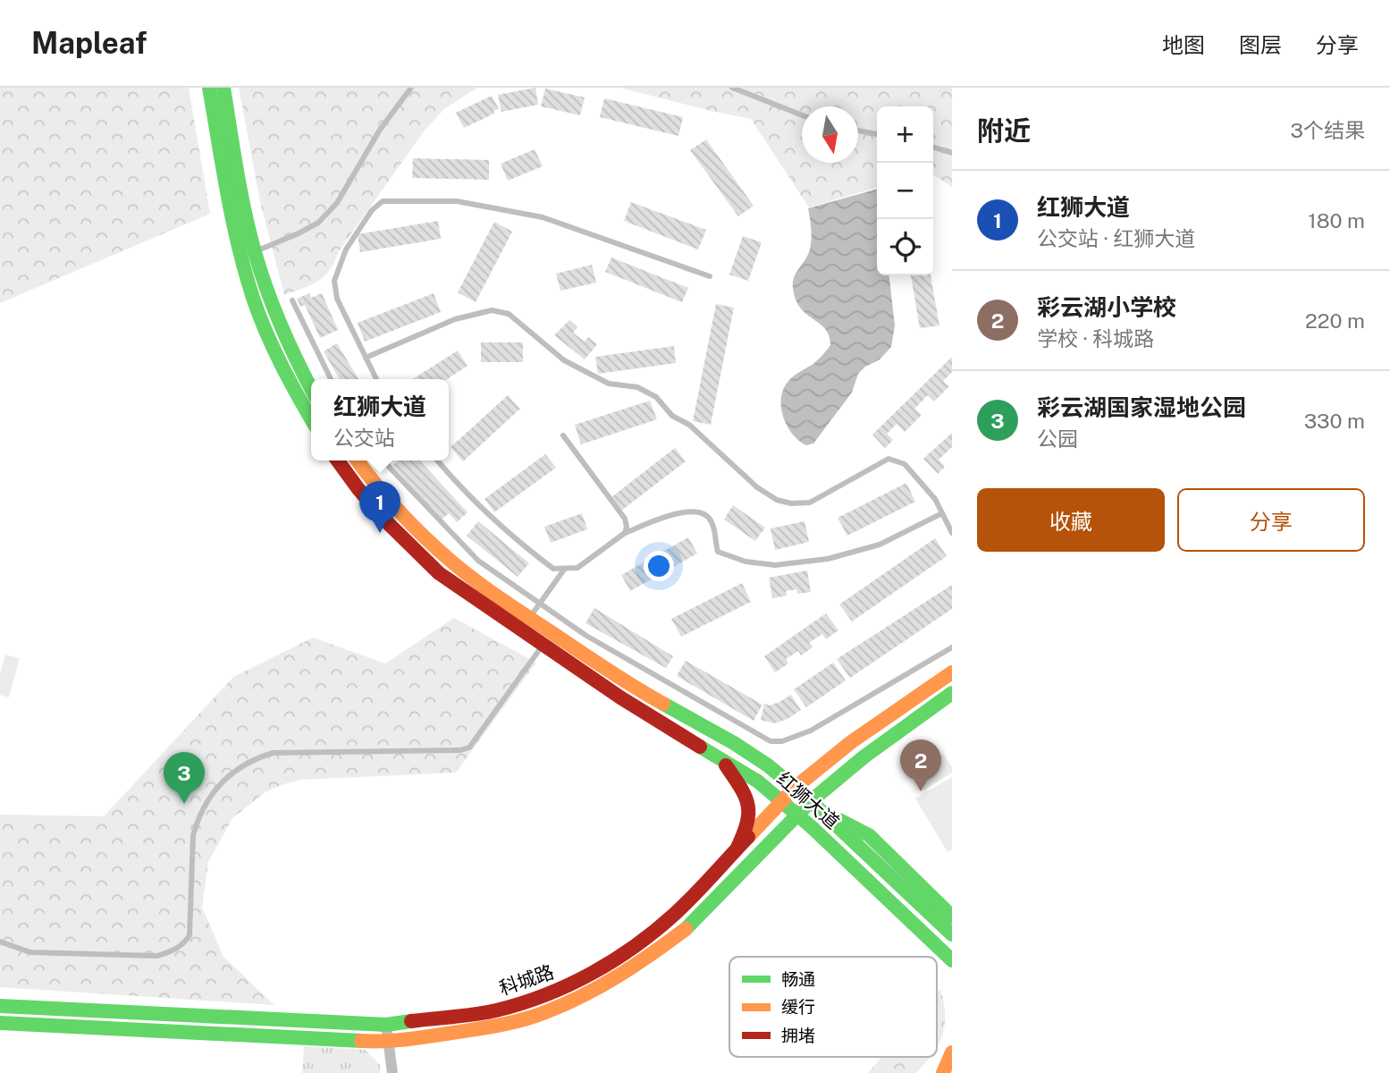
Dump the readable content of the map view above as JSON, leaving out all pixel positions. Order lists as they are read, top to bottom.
{
  "streets": {
    "main road": ["红狮大道", "科城路"]
  },
  "crossings": [
    ["红狮大道", "科城路"]
  ],
  "legend": ["畅通", "缓行", "拥堵"],
  "north": "bottom",
  "page": {
    "header": "Mapleaf",
    "nav": ["地图", "图层", "分享"],
    "heading": ["附近", "3个结果"],
    "map_buttons": ["+", "−"],
    "list": [
      {
        "mark": "1",
        "name": "红狮大道",
        "note": "公交站 · 红狮大道",
        "value": "180 m"
      },
      {
        "mark": "2",
        "name": "彩云湖小学校",
        "note": "学校 · 科城路",
        "value": "220 m"
      },
      {
        "mark": "3",
        "name": "彩云湖国家湿地公园",
        "note": "公园",
        "value": "330 m"
      }
    ],
    "popup": ["红狮大道", "公交站"],
    "buttons": ["收藏", "分享"],
    "pins": ["1", "2", "3"]
  }
}
